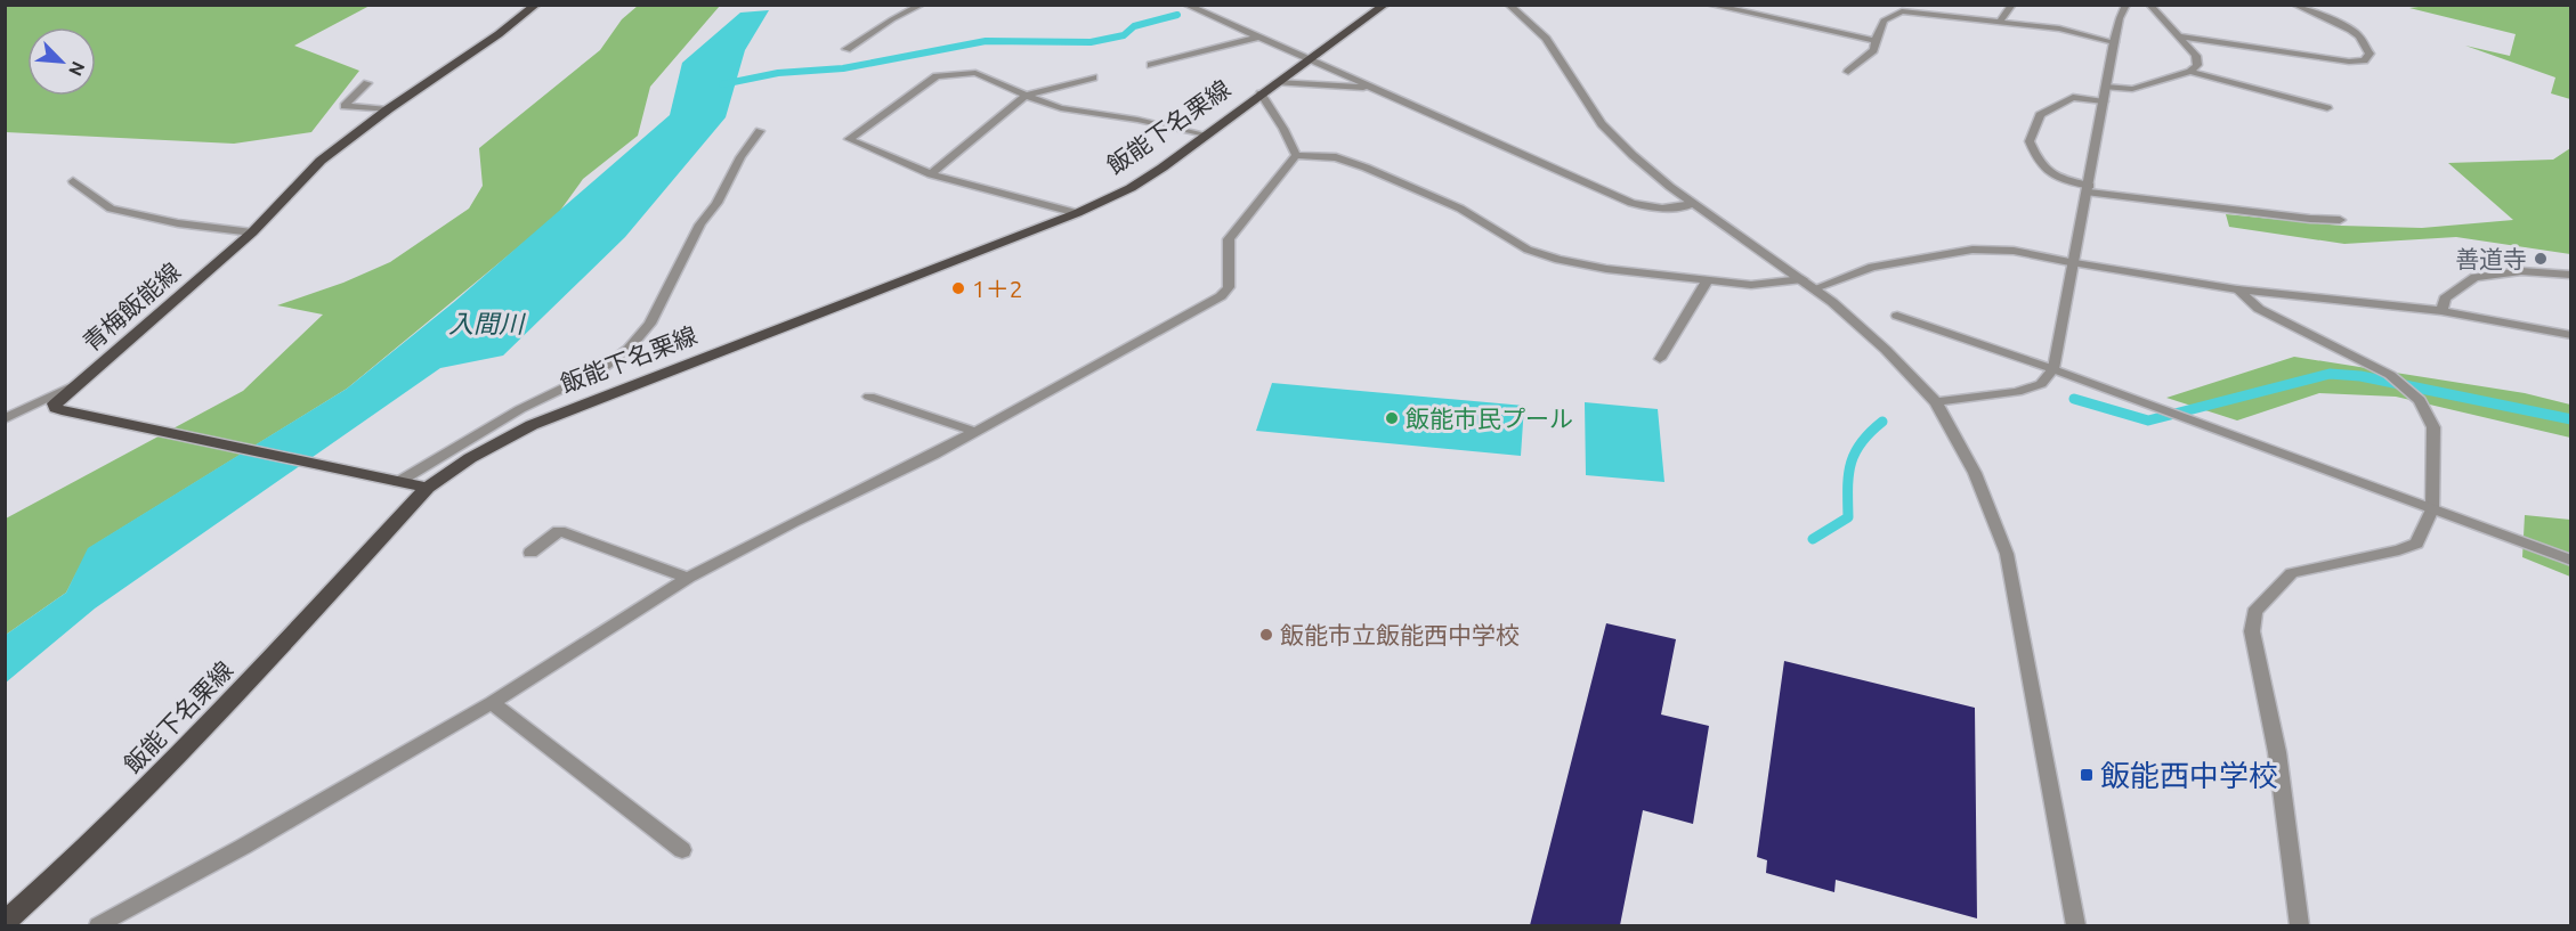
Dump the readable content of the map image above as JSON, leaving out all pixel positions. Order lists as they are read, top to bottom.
{
  "streets": {
    "main road": ["飯能下名栗線", "青梅飯能線"]
  },
  "crossings": [
    ["飯能下名栗線", "青梅飯能線"]
  ],
  "water": ["入間川"],
  "places": {
    "other": [
      "善道寺",
      "1＋2",
      "飯能市民プール",
      "飯能市立飯能西中学校"
    ],
    "transit": ["飯能西中学校"]
  },
  "north": "bottom right"
}
